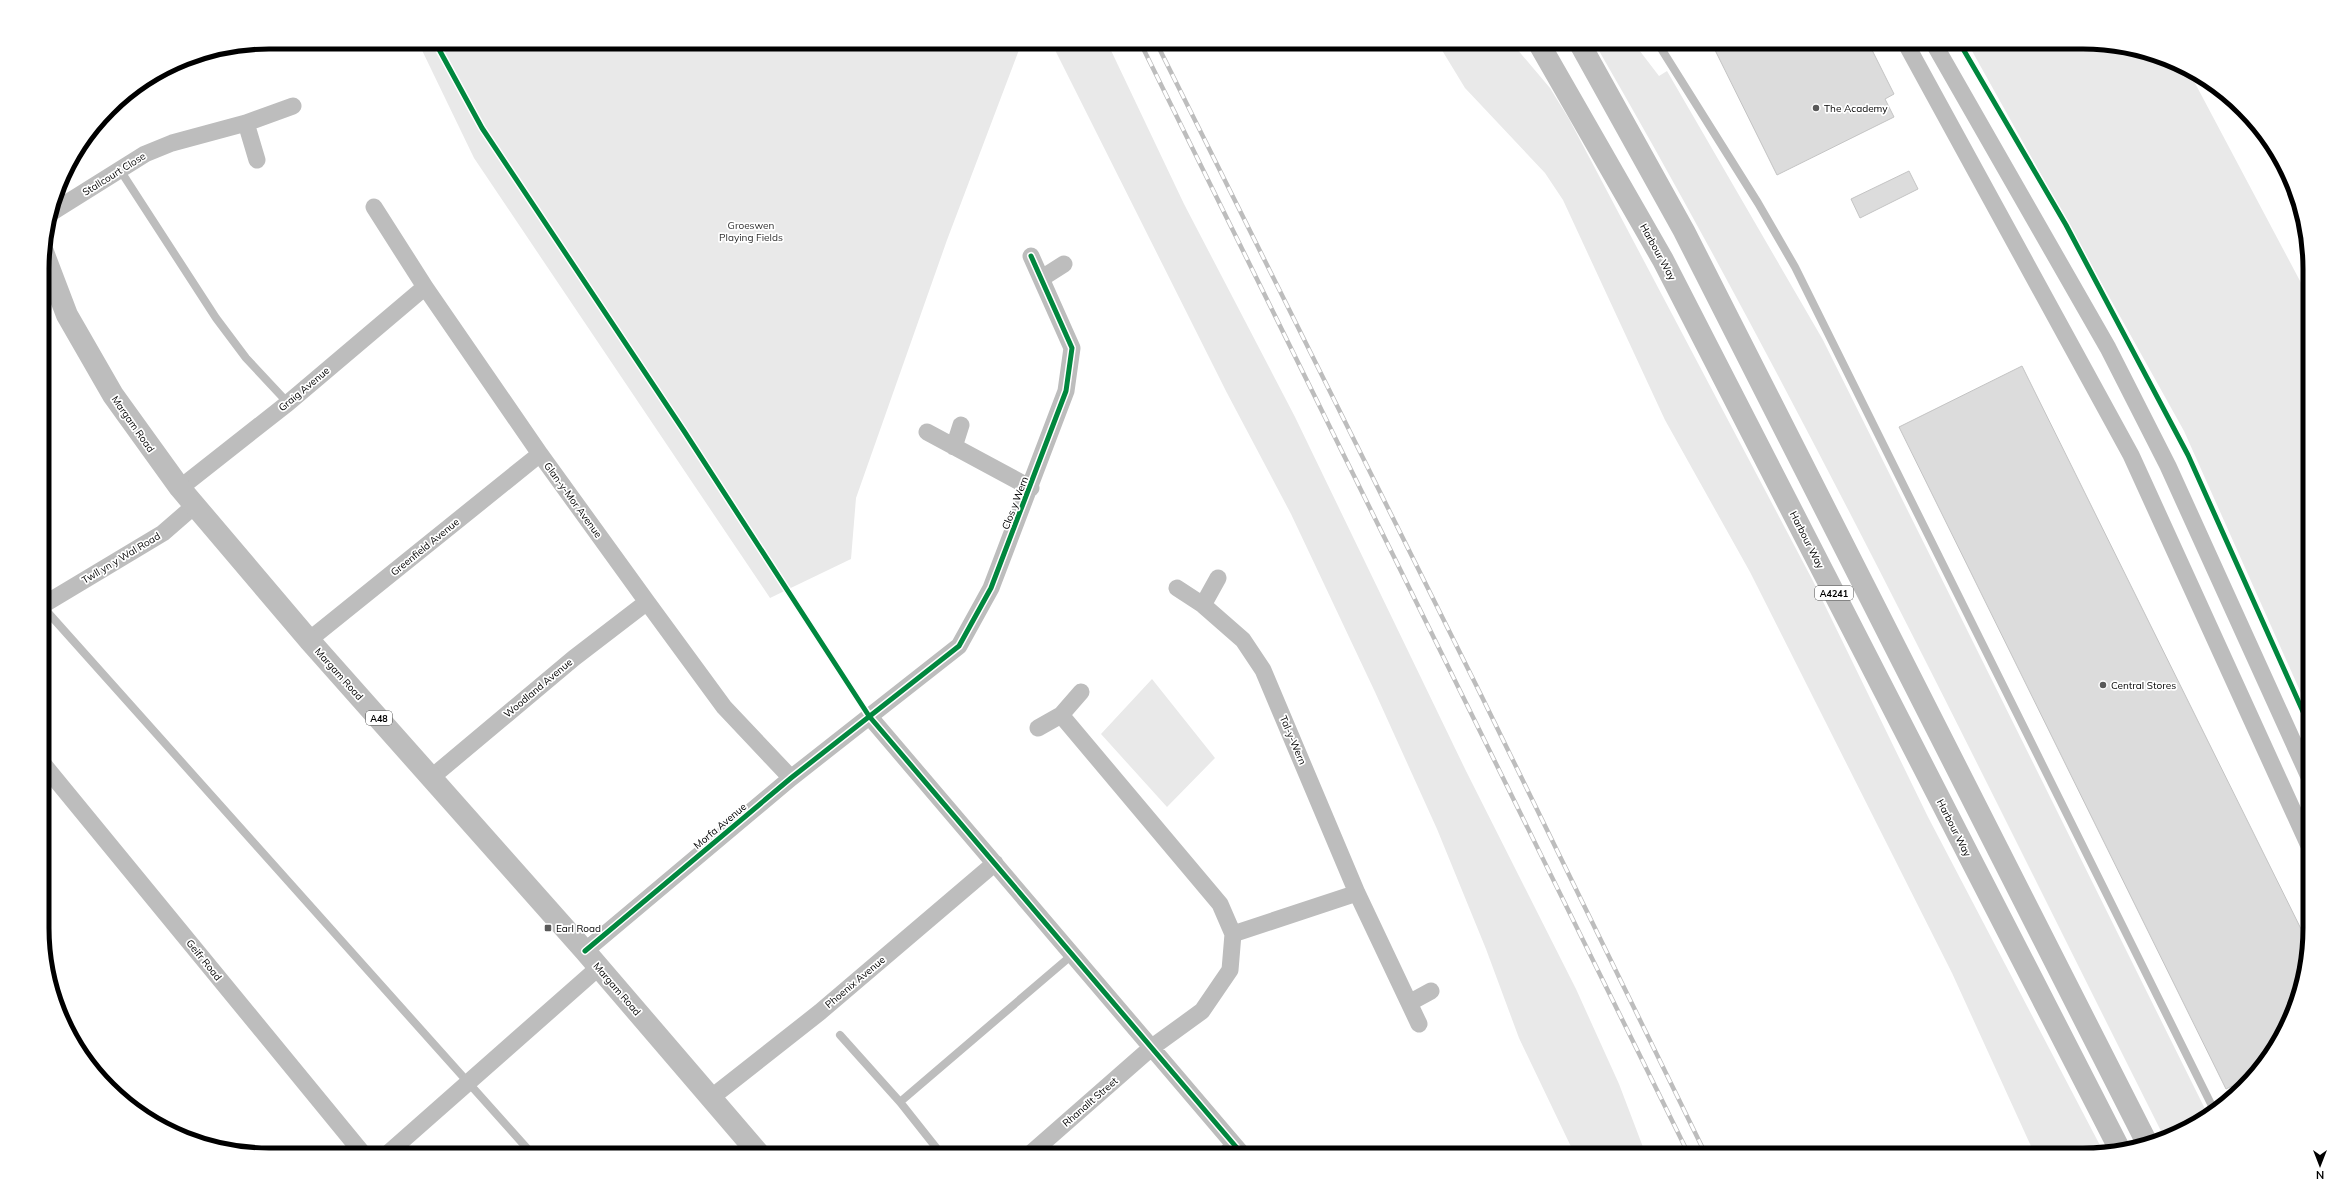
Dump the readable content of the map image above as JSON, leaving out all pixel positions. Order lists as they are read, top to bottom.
{
  "streets": {
    "main road": [
      "Harbour Way",
      "Margam Road",
      "A4241",
      "A48"
    ],
    "street": [
      "Stallcourt Close",
      "Graig Avenue",
      "Glan-y-Mor Avenue",
      "Clos y Wern",
      "Greenfield Avenue",
      "Twll yn y Wal Road",
      "Woodland Avenue",
      "Tal-y-Wern",
      "Morfa Avenue",
      "Geifr Road",
      "Phoenix Avenue",
      "Rhanallt Street"
    ]
  },
  "crossings": [
    ["Graig Avenue", "Margam Road"],
    ["Graig Avenue", "Glan-y-Mor Avenue"],
    ["Margam Road", "Greenfield Avenue"],
    ["Margam Road", "Twll yn y Wal Road"],
    ["Margam Road", "Woodland Avenue"],
    ["Margam Road", "Morfa Avenue"],
    ["Margam Road", "Phoenix Avenue"],
    ["Glan-y-Mor Avenue", "Greenfield Avenue"],
    ["Glan-y-Mor Avenue", "Woodland Avenue"],
    ["Glan-y-Mor Avenue", "Morfa Avenue"],
    ["Clos y Wern", "Morfa Avenue"]
  ],
  "parks": ["Groeswen Playing Fields"],
  "places": {
    "other": ["The Academy", "Central Stores"],
    "transit": ["Earl Road"]
  },
  "north": "bottom"
}
